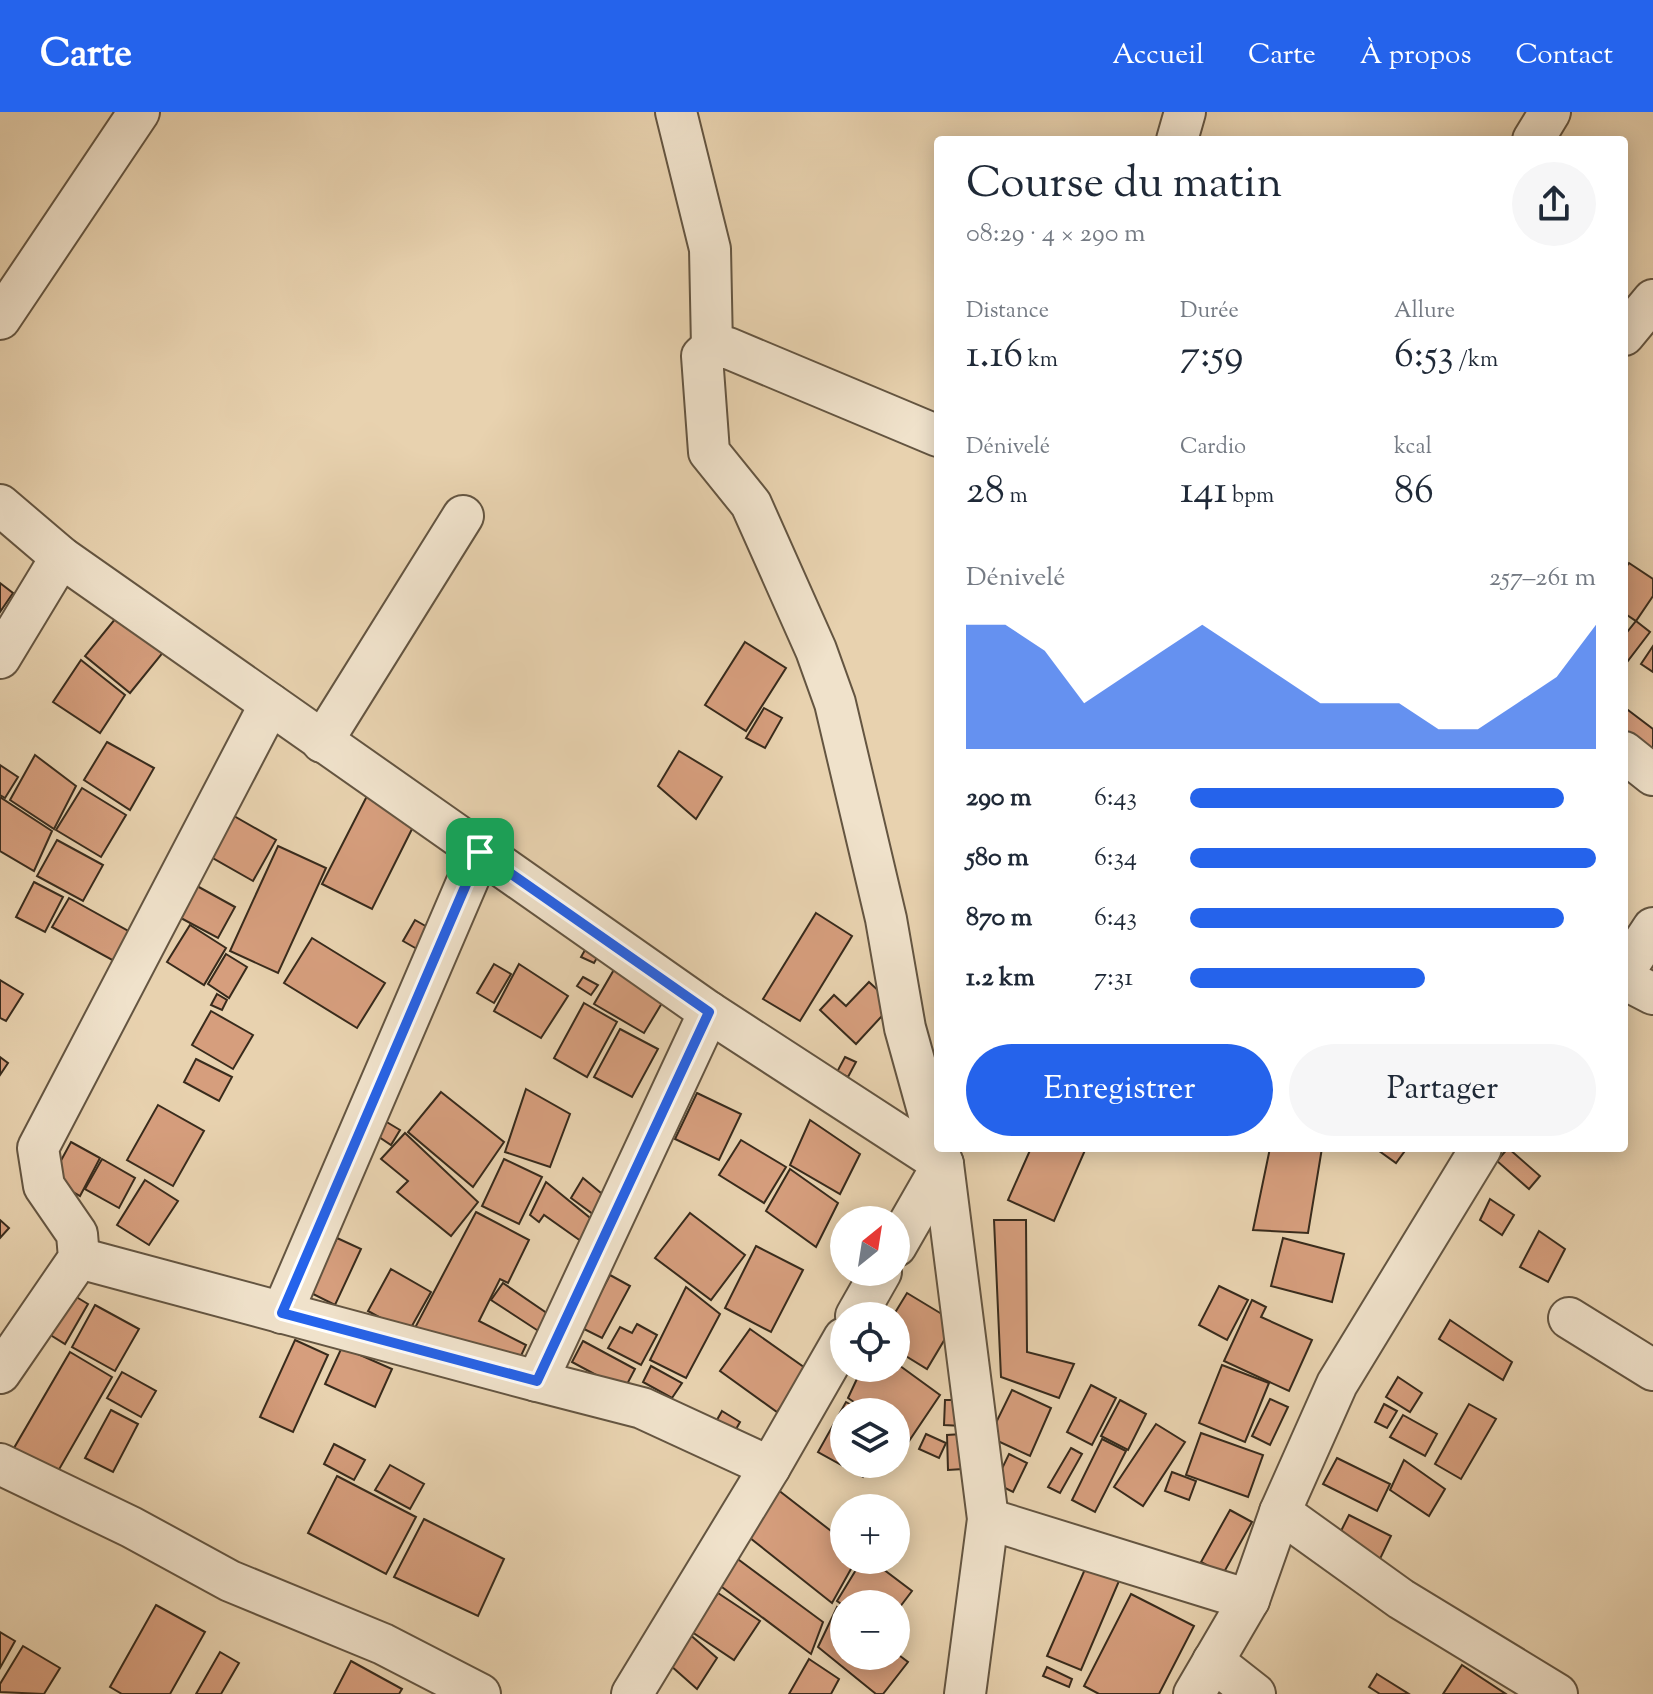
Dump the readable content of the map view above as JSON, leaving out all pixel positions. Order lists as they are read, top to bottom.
{
  "north": "top right",
  "page": {
    "header": "Carte",
    "nav": [
      "Accueil",
      "Carte",
      "À propos",
      "Contact"
    ],
    "heading": ["Course du matin", "08:29 · 4 × 290 m"],
    "stats": [
      ["Distance", "1.16 km"],
      ["Durée", "7:59"],
      ["Allure", "6:53 /km"],
      ["Dénivelé", "28 m"],
      ["Cardio", "141 bpm"],
      ["kcal", "86"]
    ],
    "chart": ["Dénivelé", "257–261 m"],
    "list": [
      {
        "name": "290 m",
        "note": "6:43"
      },
      {
        "name": "580 m",
        "note": "6:34"
      },
      {
        "name": "870 m",
        "note": "6:43"
      },
      {
        "name": "1.2 km",
        "note": "7:31"
      }
    ],
    "buttons": ["Enregistrer", "Partager"],
    "map_buttons": ["+", "−"]
  }
}
